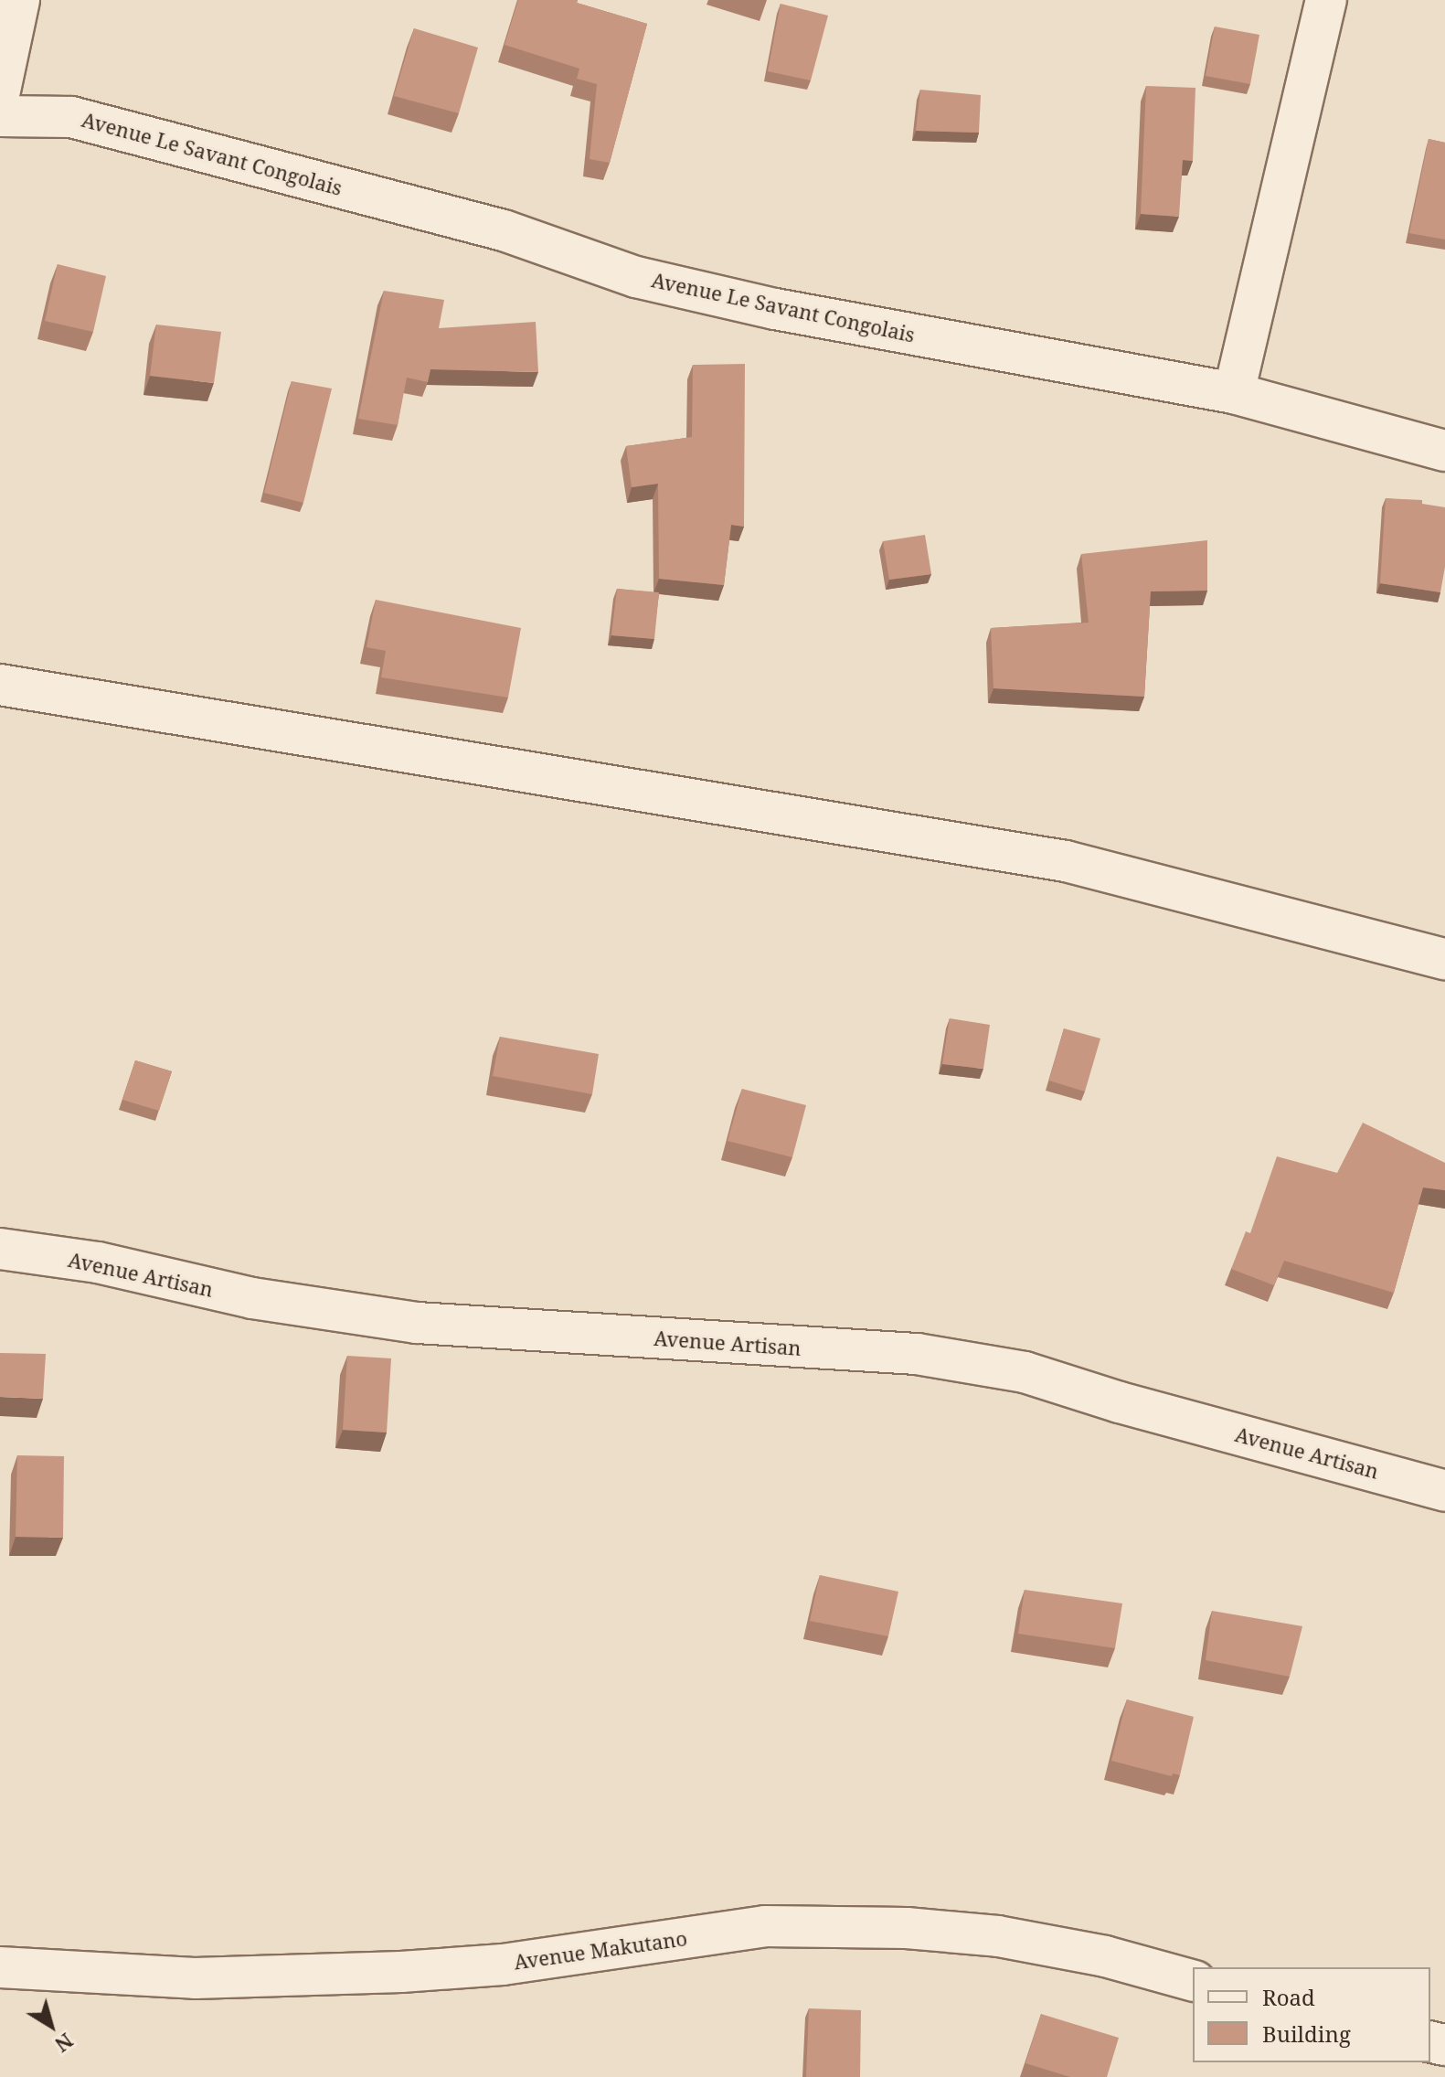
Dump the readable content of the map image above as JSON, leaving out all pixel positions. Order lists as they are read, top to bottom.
{
  "streets": {
    "street": ["Avenue Le Savant Congolais", "Avenue Artisan", "Avenue Makutano"]
  },
  "legend": ["Road", "Building"],
  "north": "bottom right"
}
